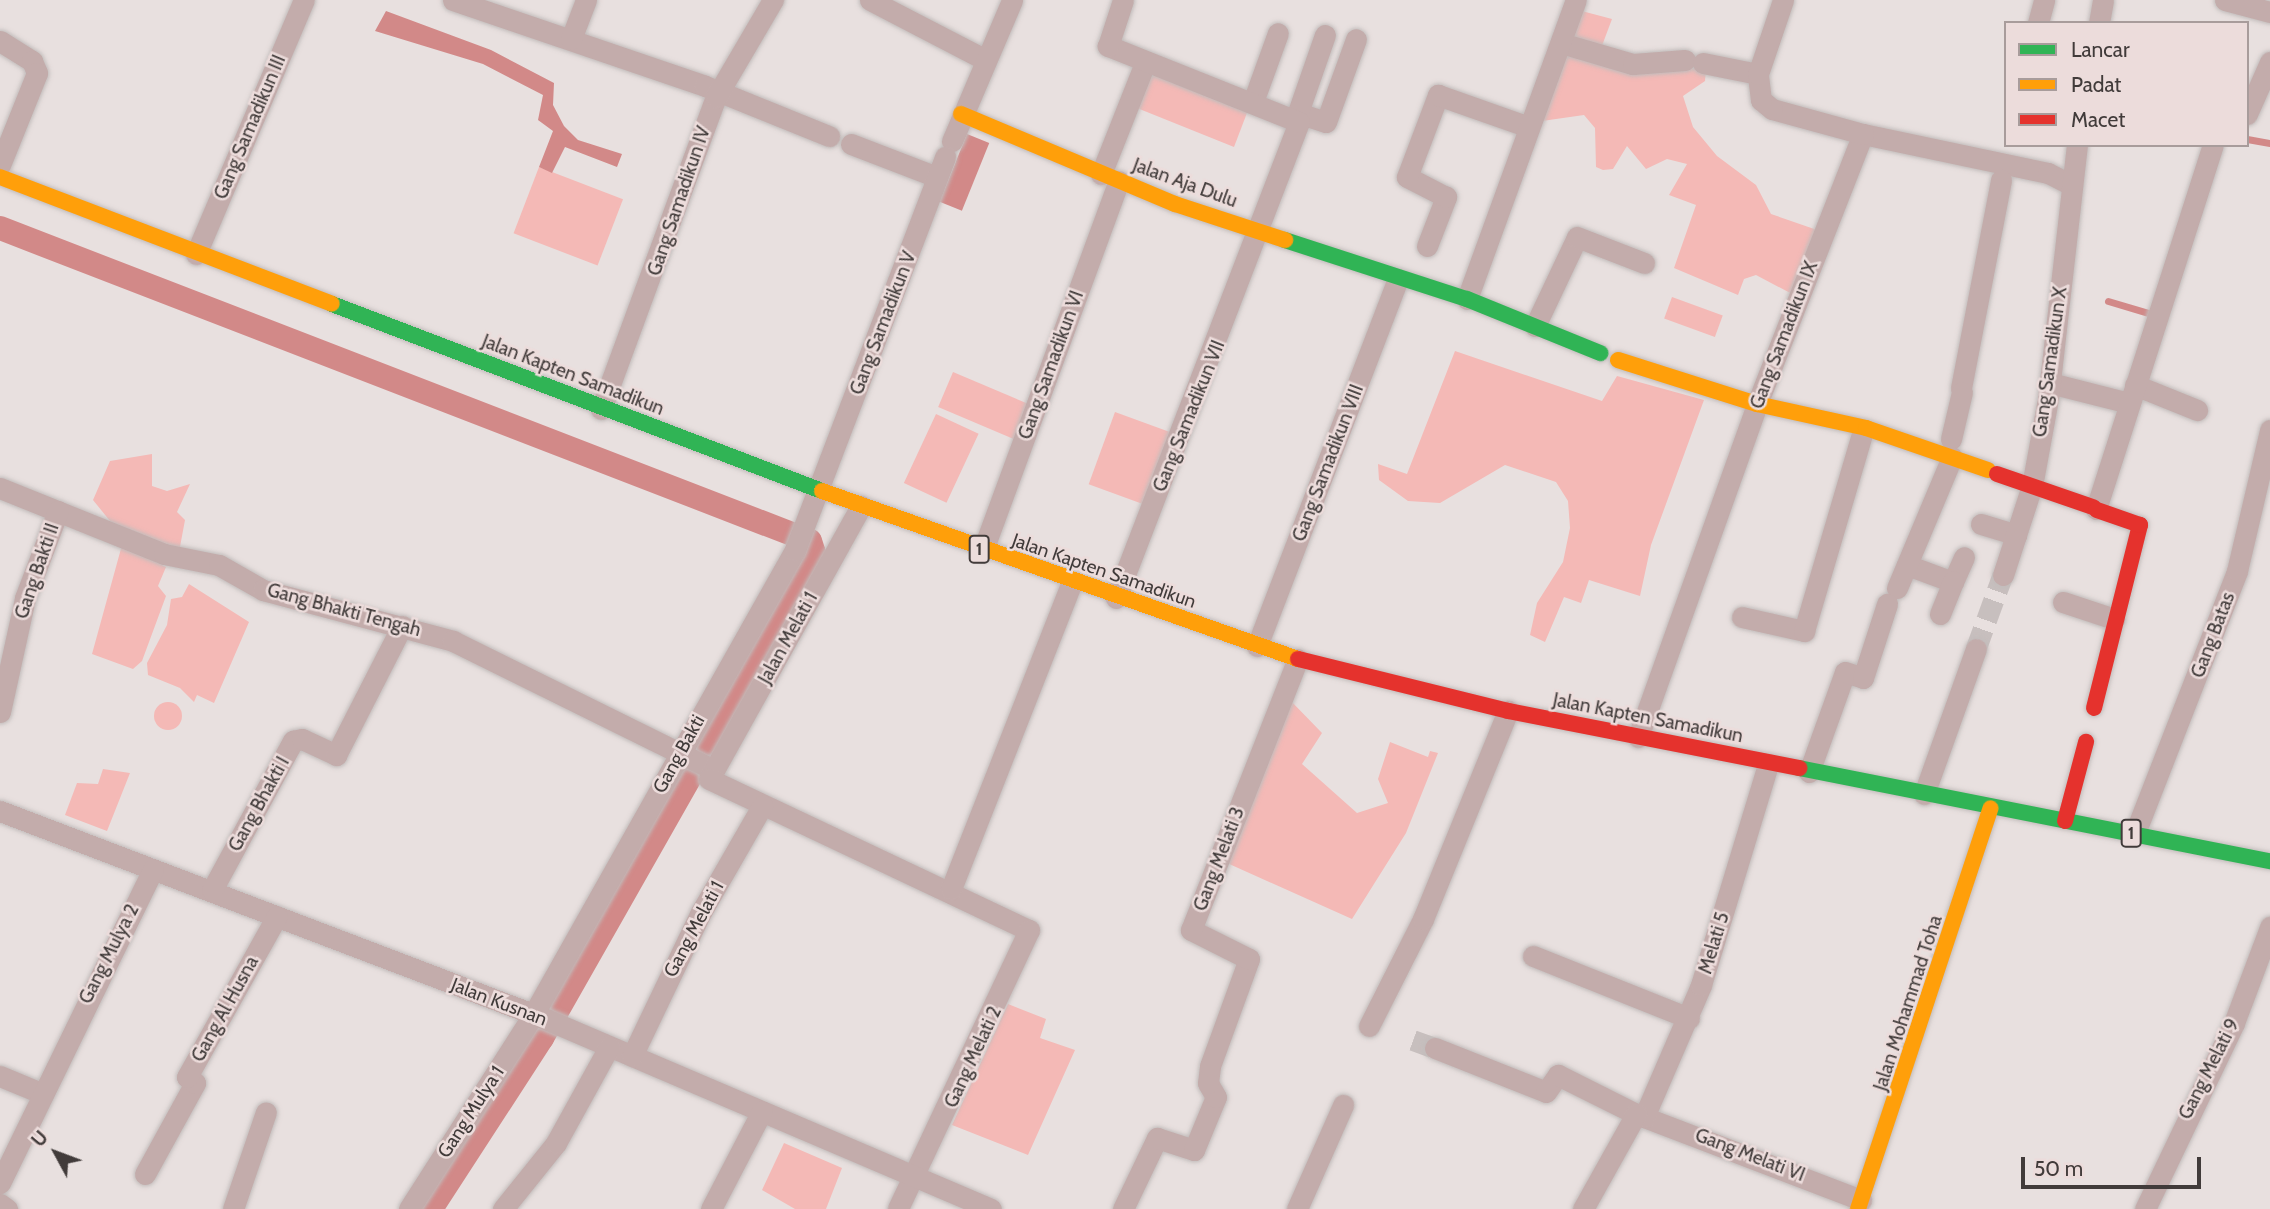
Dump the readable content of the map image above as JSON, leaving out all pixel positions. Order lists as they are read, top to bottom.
{
  "streets": {
    "main road": [
      "Jalan Aja Dulu",
      "Jalan Kapten Samadikun",
      "1",
      "Jalan Mohammad Toha"
    ],
    "street": [
      "Gang Samadikun III",
      "Gang Samadikun IV",
      "Gang Samadikun V",
      "Gang Samadikun IX",
      "Gang Samadikun X",
      "Gang Samadikun VI",
      "Gang Samadikun VII",
      "Gang Samadikun VIII",
      "Gang Bakti II",
      "Gang Bhakti Tengah",
      "Gang Batas",
      "Jalan Melati 1",
      "Gang Bakti",
      "Gang Bhakti I",
      "Gang Melati 3",
      "Gang Melati 1",
      "Melati 5",
      "Gang Mulya 2",
      "Jalan Kusnan",
      "Gang Al Husna",
      "Gang Melati 2",
      "Gang Melati 9",
      "Gang Mulya 1",
      "Gang Melati VI"
    ]
  },
  "crossings": [
    ["Gang Samadikun III", "Jalan Kapten Samadikun"],
    ["Jalan Aja Dulu", "Gang Samadikun V"],
    ["Jalan Aja Dulu", "Gang Samadikun VI"],
    ["Jalan Aja Dulu", "Gang Samadikun VII"],
    ["Jalan Aja Dulu", "Gang Samadikun VIII"],
    ["Gang Samadikun IV", "Jalan Kapten Samadikun"],
    ["Gang Samadikun V", "Jalan Kapten Samadikun"],
    ["Gang Samadikun V", "Gang Bakti"],
    ["Gang Samadikun IX", "Jalan Kapten Samadikun"],
    ["Gang Samadikun VI", "Jalan Kapten Samadikun"],
    ["Jalan Kapten Samadikun", "Gang Samadikun VII"],
    ["Jalan Kapten Samadikun", "Gang Samadikun VIII"],
    ["Jalan Kapten Samadikun", "1"],
    ["Jalan Kapten Samadikun", "Jalan Melati 1"],
    ["Jalan Kapten Samadikun", "Gang Bakti"],
    ["Jalan Kapten Samadikun", "Gang Melati 3"],
    ["Jalan Kapten Samadikun", "Melati 5"],
    ["Jalan Kapten Samadikun", "Jalan Mohammad Toha"],
    ["1", "Gang Batas"],
    ["1", "Jalan Mohammad Toha"],
    ["Gang Bakti II", "Gang Bhakti Tengah"],
    ["Gang Bhakti Tengah", "Jalan Melati 1"],
    ["Gang Bhakti Tengah", "Gang Bakti"],
    ["Gang Bhakti Tengah", "Gang Bhakti I"],
    ["Gang Bakti", "Jalan Kusnan"],
    ["Gang Bakti", "Gang Mulya 1"],
    ["Gang Bhakti I", "Jalan Kusnan"],
    ["Gang Melati 1", "Jalan Kusnan"],
    ["Melati 5", "Gang Melati VI"],
    ["Gang Mulya 2", "Jalan Kusnan"],
    ["Jalan Kusnan", "Gang Al Husna"],
    ["Jalan Kusnan", "Gang Melati 2"],
    ["Jalan Kusnan", "Gang Mulya 1"],
    ["Jalan Mohammad Toha", "Gang Melati VI"]
  ],
  "legend": ["Lancar", "Padat", "Macet"],
  "scale_bar": "50 m",
  "north": "top left"
}
